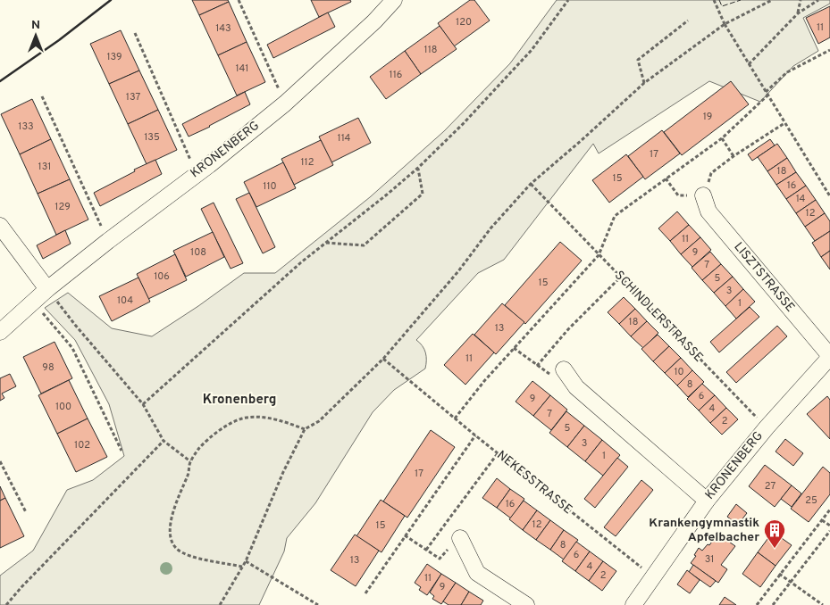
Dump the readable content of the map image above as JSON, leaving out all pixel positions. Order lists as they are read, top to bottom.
{
  "streets": {
    "street": ["KRONENBERG", "LISZTSTRASSE"],
    "path": ["SCHINDLERSTRASSE", "NEKESSTRASSE"]
  },
  "crossings": [
    ["KRONENBERG", "LISZTSTRASSE"],
    ["KRONENBERG", "SCHINDLERSTRASSE"],
    ["KRONENBERG", "NEKESSTRASSE"]
  ],
  "districts": ["Kronenberg"],
  "places": {
    "building": ["Krankengymnastik Apfelbacher"]
  },
  "house_numbers": [
    "120",
    "11",
    "143",
    "118",
    "139",
    "141",
    "116",
    "137",
    "19",
    "133",
    "135",
    "114",
    "17",
    "112",
    "131",
    "18",
    "15",
    "16",
    "110",
    "14",
    "129",
    "12",
    "11",
    "108",
    "9",
    "7",
    "106",
    "5",
    "15",
    "3",
    "104",
    "1",
    "18",
    "13",
    "11",
    "98",
    "10",
    "8",
    "6",
    "9",
    "100",
    "4",
    "7",
    "2",
    "5",
    "3",
    "102",
    "1",
    "17",
    "27",
    "25",
    "16",
    "12",
    "15",
    "8",
    "6",
    "31",
    "13",
    "4",
    "2",
    "11",
    "9"
  ],
  "north": "top"
}
